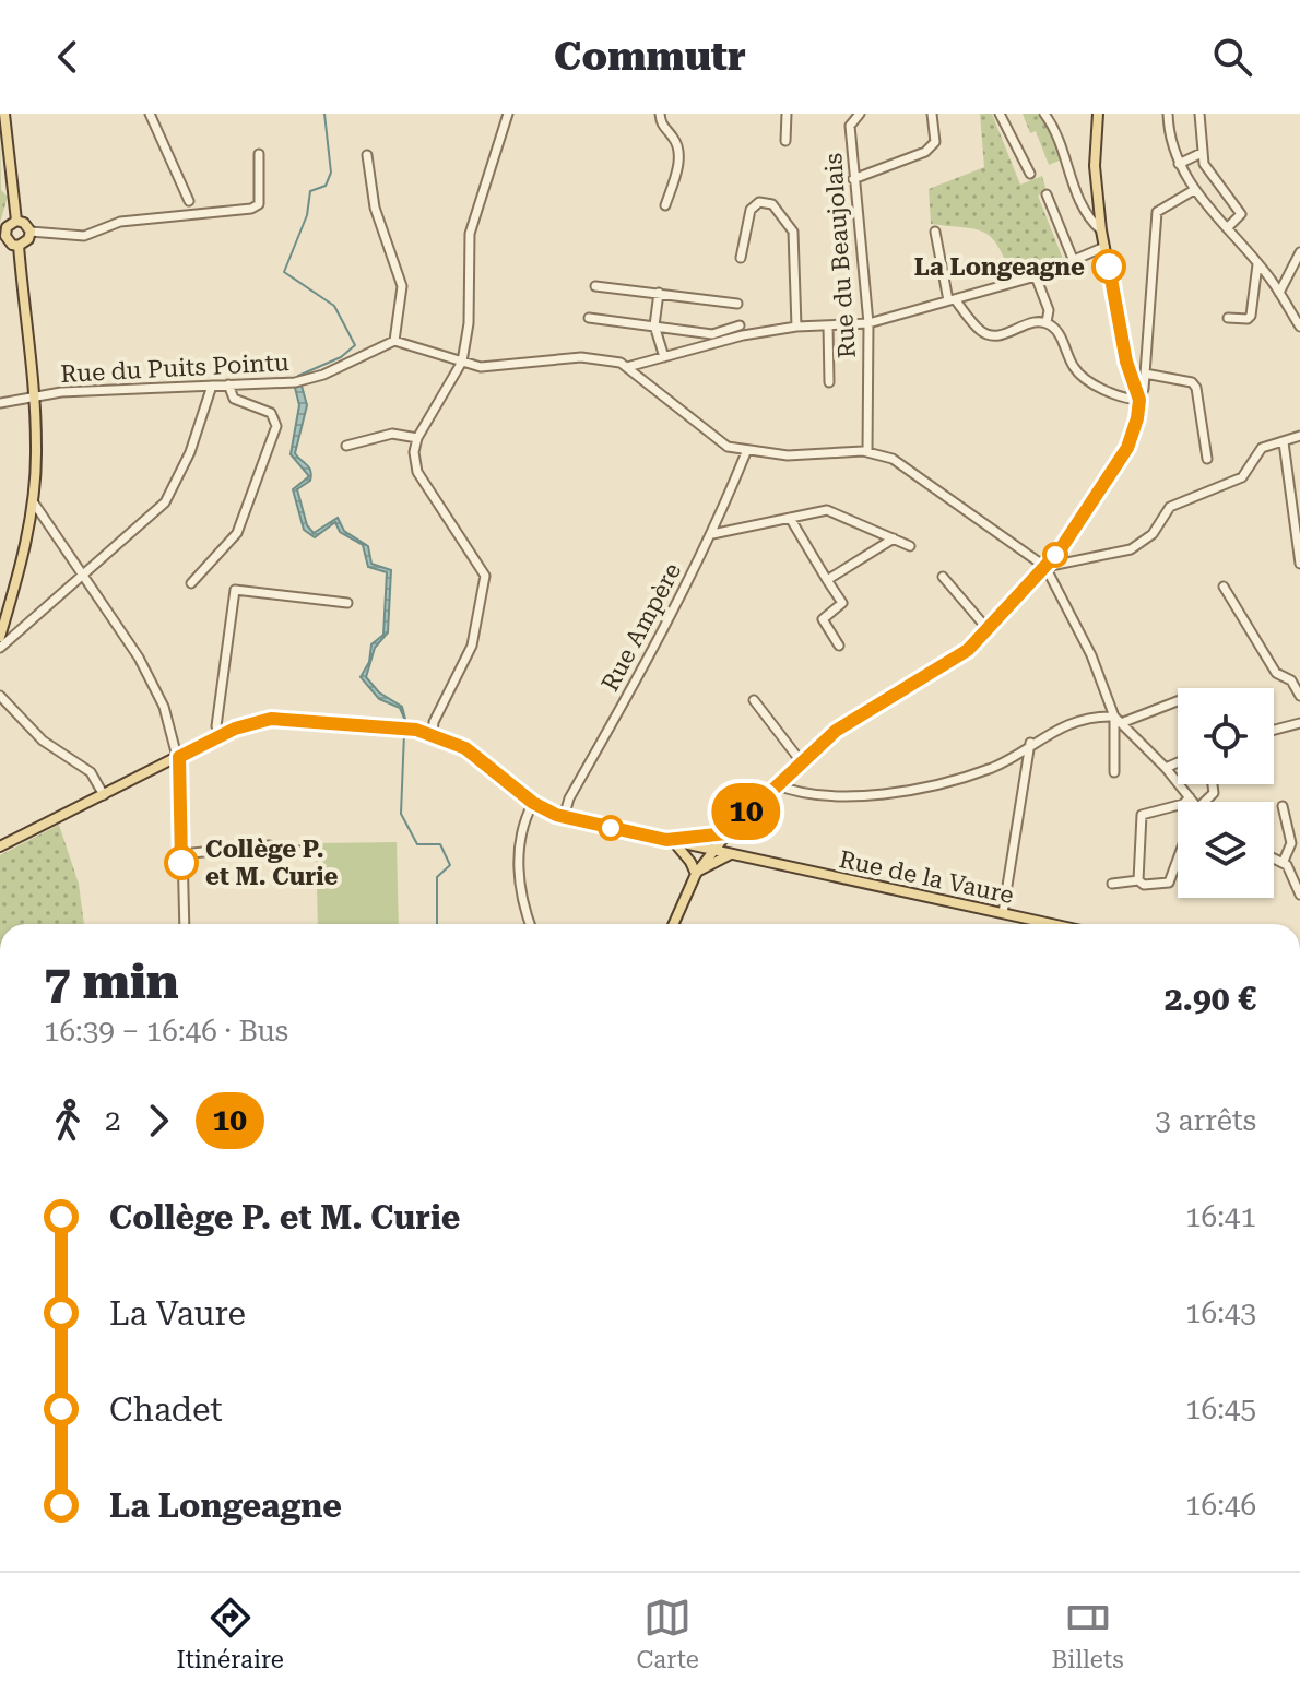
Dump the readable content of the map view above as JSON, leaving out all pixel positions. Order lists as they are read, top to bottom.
{
  "streets": {
    "main road": ["Rue de la Vaure"],
    "street": ["Rue du Beaujolais", "Rue du Puits Pointu", "Rue Ampère"]
  },
  "places": ["La Longeagne", "Collège P. et M. Curie"],
  "lines": ["bus line 10"],
  "page": {
    "header": "Commutr",
    "on_map": "10",
    "heading": ["7 min", "16:39 – 16:46 · Bus", "2.90 €"],
    "legs": ["2", "10", "3 arrêts"],
    "list": [
      {
        "name": "Collège P. et M. Curie",
        "value": "16:41"
      },
      {
        "name": "La Vaure",
        "value": "16:43"
      },
      {
        "name": "Chadet",
        "value": "16:45"
      },
      {
        "name": "La Longeagne",
        "value": "16:46"
      }
    ],
    "tabs": ["Itinéraire", "Carte", "Billets"]
  }
}
